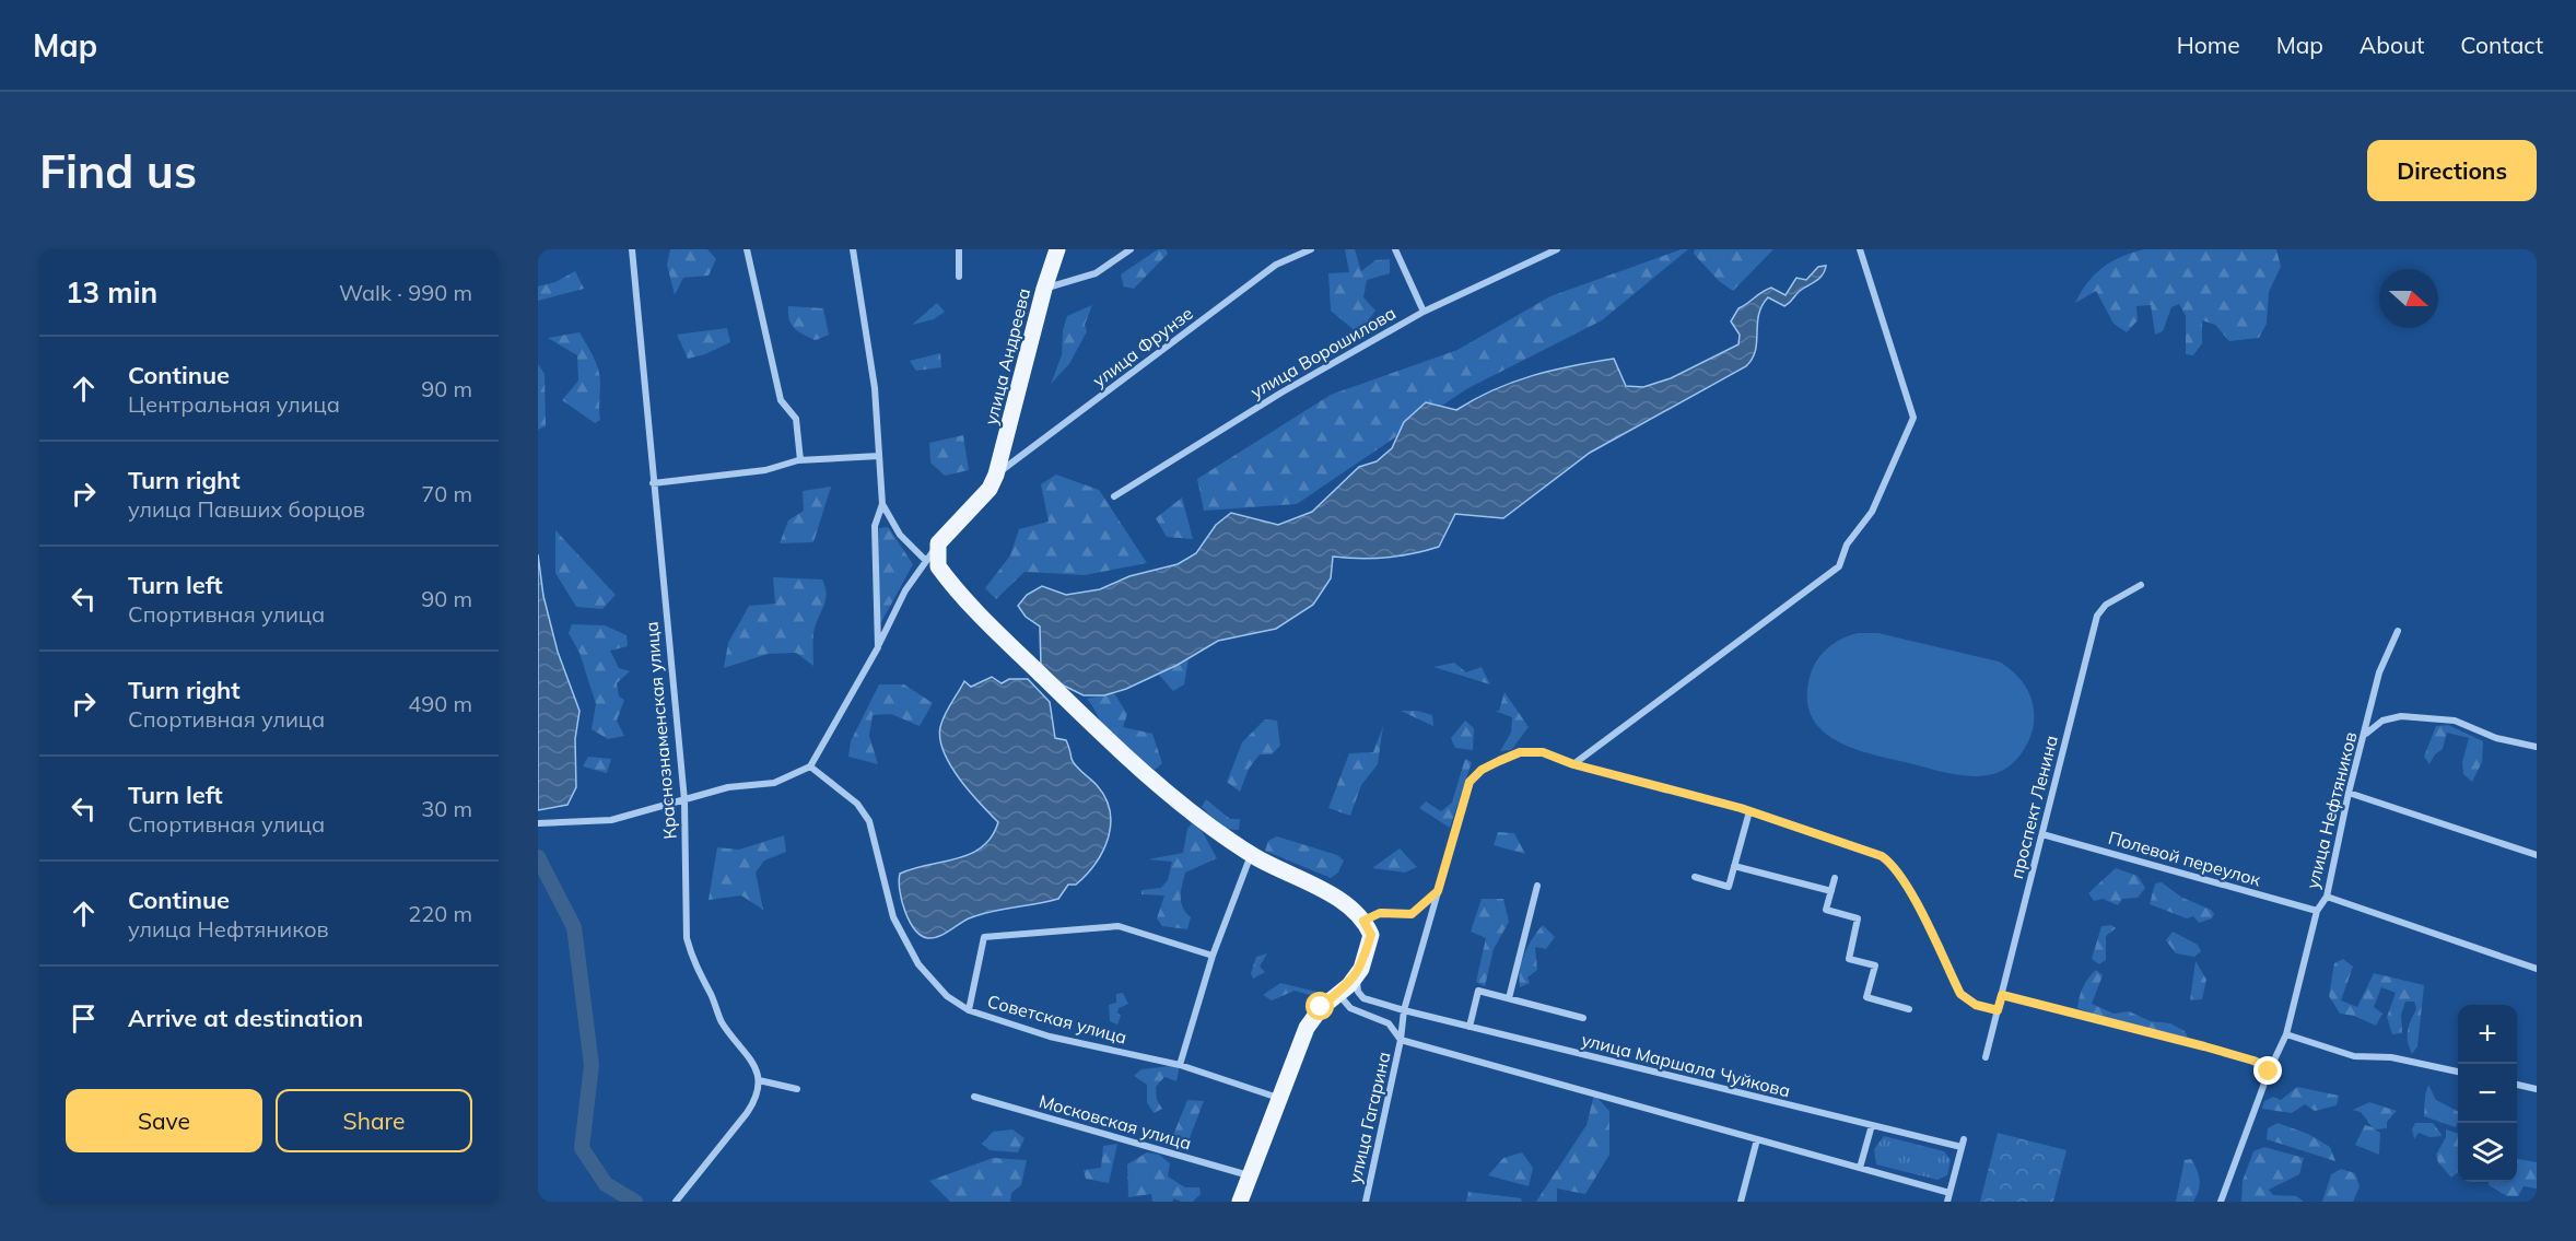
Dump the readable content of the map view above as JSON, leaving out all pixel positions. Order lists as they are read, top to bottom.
{
  "streets": {
    "main road": ["улица Андреева"],
    "street": [
      "улица Фрунзе",
      "улица Ворошилова",
      "Краснознаменская улица",
      "проспект Ленина",
      "улица Нефтяников",
      "Полевой переулок",
      "Советская улица",
      "улица Маршала Чуйкова",
      "улица Гагарина",
      "Московская улица"
    ]
  },
  "crossings": [
    ["улица Фрунзе", "улица Андреева"],
    ["проспект Ленина", "Полевой переулок"],
    ["проспект Ленина", "улица Гагарина"],
    ["улица Нефтяников", "Полевой переулок"],
    ["улица Маршала Чуйкова", "улица Гагарина"]
  ],
  "north": "right",
  "page": {
    "header": "Map",
    "nav": [
      "Home",
      "Map",
      "About",
      "Contact"
    ],
    "buttons": [
      "Directions",
      ["Save", "Share"]
    ],
    "title": "Find us",
    "heading": ["13 min", "Walk · 990 m"],
    "list": [
      ["Continue", "Центральная улица", "90 m"],
      ["Turn right", "улица Павших борцов", "70 m"],
      ["Turn left", "Спортивная улица", "90 m"],
      ["Turn right", "Спортивная улица", "490 m"],
      ["Turn left", "Спортивная улица", "30 m"],
      ["Continue", "улица Нефтяников", "220 m"],
      "Arrive at destination"
    ],
    "map_buttons": ["+", "−"]
  }
}
